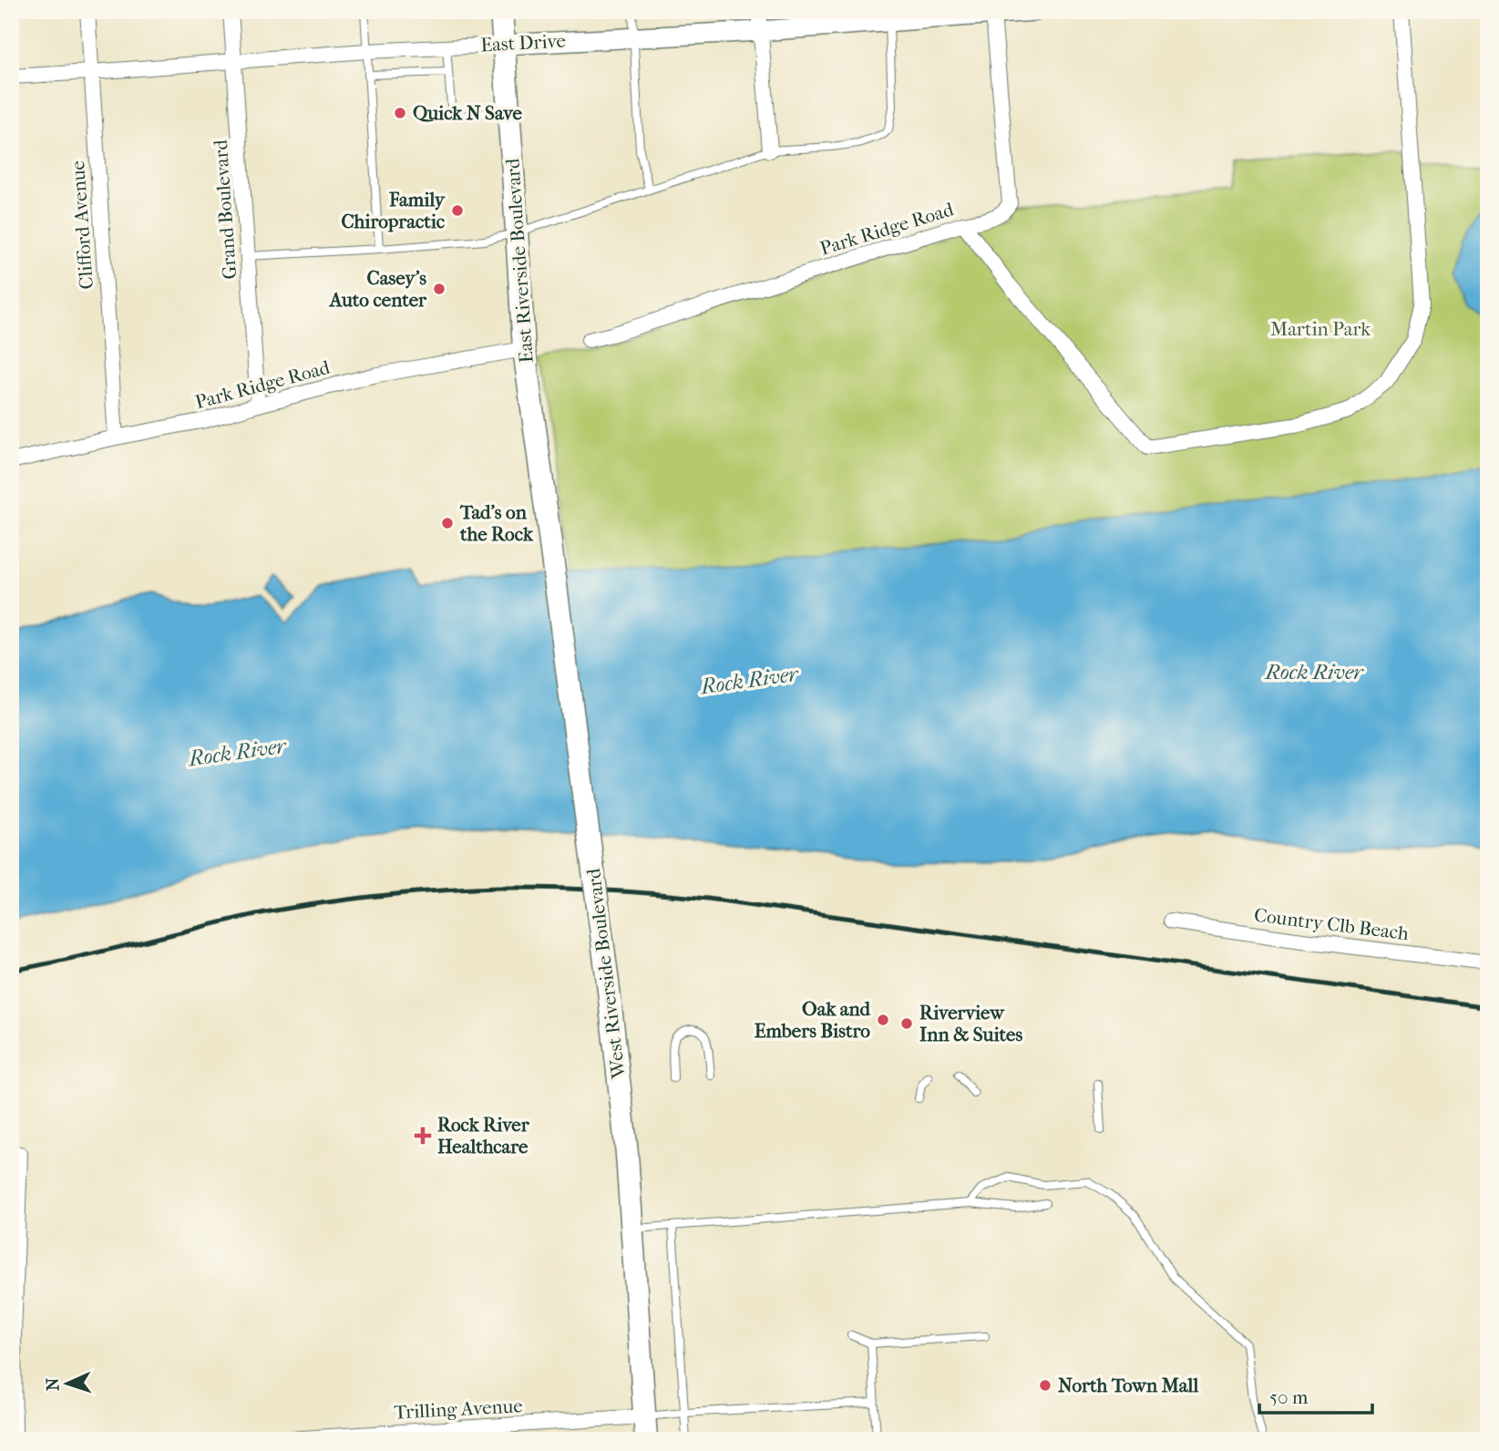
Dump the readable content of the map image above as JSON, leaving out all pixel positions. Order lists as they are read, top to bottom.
{
  "streets": {
    "main road": ["East Riverside Boulevard", "West Riverside Boulevard"],
    "street": [
      "East Drive",
      "Grand Boulevard",
      "Clifford Avenue",
      "Park Ridge Road",
      "Country Clb Beach",
      "Trilling Avenue"
    ]
  },
  "crossings": [
    ["East Drive", "Grand Boulevard"],
    ["East Drive", "Clifford Avenue"],
    ["East Drive", "Park Ridge Road"],
    ["East Drive", "East Riverside Boulevard"],
    ["Grand Boulevard", "Park Ridge Road"],
    ["Clifford Avenue", "Park Ridge Road"],
    ["Park Ridge Road", "East Riverside Boulevard"],
    ["East Riverside Boulevard", "West Riverside Boulevard"],
    ["West Riverside Boulevard", "Trilling Avenue"]
  ],
  "water": ["Rock River"],
  "parks": ["Martin Park"],
  "places": {
    "other": [
      "Quick N Save",
      "Family Chiropractic",
      "Casey's Auto center",
      "Tad's on the Rock",
      "Oak and Embers Bistro",
      "Riverview Inn & Suites",
      "North Town Mall"
    ],
    "health": ["Rock River Healthcare"]
  },
  "scale_bar": "50 m",
  "north": "left"
}
